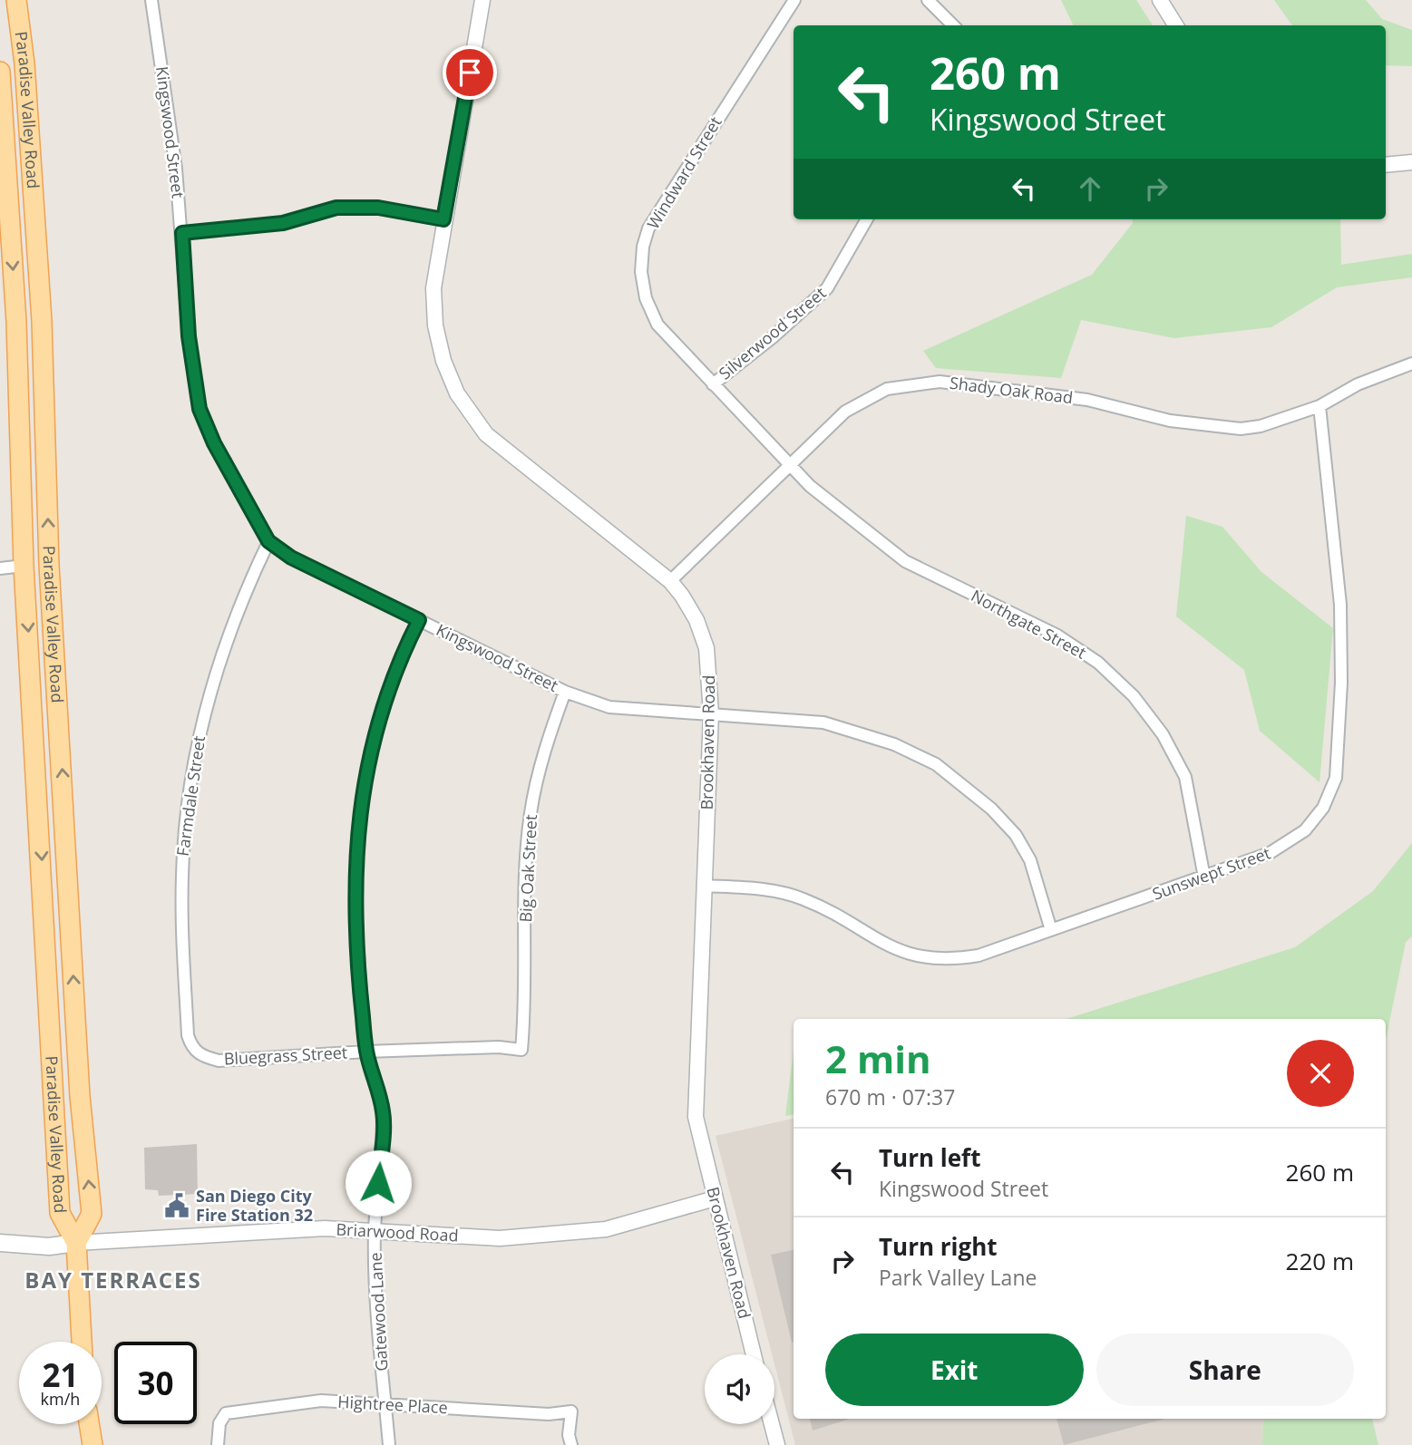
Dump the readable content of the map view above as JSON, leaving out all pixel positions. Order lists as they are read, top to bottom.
{
  "streets": {
    "main road": ["Paradise Valley Road", "Briarwood Road"],
    "street": [
      "Kingswood Street",
      "Windward Street",
      "Silverwood Street",
      "Shady Oak Road",
      "Northgate Street",
      "Brookhaven Road",
      "Farmdale Street",
      "Big Oak Street",
      "Sunswept Street",
      "Bluegrass Street",
      "Gatewood Lane",
      "Hightree Place"
    ]
  },
  "crossings": [
    ["Paradise Valley Road", "Briarwood Road"],
    ["Kingswood Street", "Brookhaven Road"],
    ["Kingswood Street", "Farmdale Street"],
    ["Kingswood Street", "Big Oak Street"],
    ["Kingswood Street", "Sunswept Street"],
    ["Kingswood Street", "Gatewood Lane"],
    ["Windward Street", "Silverwood Street"],
    ["Windward Street", "Shady Oak Road"],
    ["Windward Street", "Northgate Street"],
    ["Shady Oak Road", "Northgate Street"],
    ["Shady Oak Road", "Brookhaven Road"],
    ["Shady Oak Road", "Sunswept Street"],
    ["Northgate Street", "Sunswept Street"],
    ["Brookhaven Road", "Sunswept Street"],
    ["Brookhaven Road", "Briarwood Road"],
    ["Farmdale Street", "Bluegrass Street"],
    ["Big Oak Street", "Bluegrass Street"],
    ["Bluegrass Street", "Gatewood Lane"],
    ["Briarwood Road", "Gatewood Lane"],
    ["Gatewood Lane", "Hightree Place"]
  ],
  "districts": ["BAY TERRACES"],
  "places": {
    "public building": ["San Diego City Fire Station 32"]
  },
  "page": {
    "turn": ["260 m", "Kingswood Street"],
    "heading": ["2 min", "670 m · 07:37"],
    "list": [
      {
        "name": "Turn left",
        "note": "Kingswood Street",
        "value": "260 m"
      },
      {
        "name": "Turn right",
        "note": "Park Valley Lane",
        "value": "220 m"
      }
    ],
    "buttons": ["Exit", "Share"],
    "speed": "21 km/h",
    "limit": "30"
  }
}
